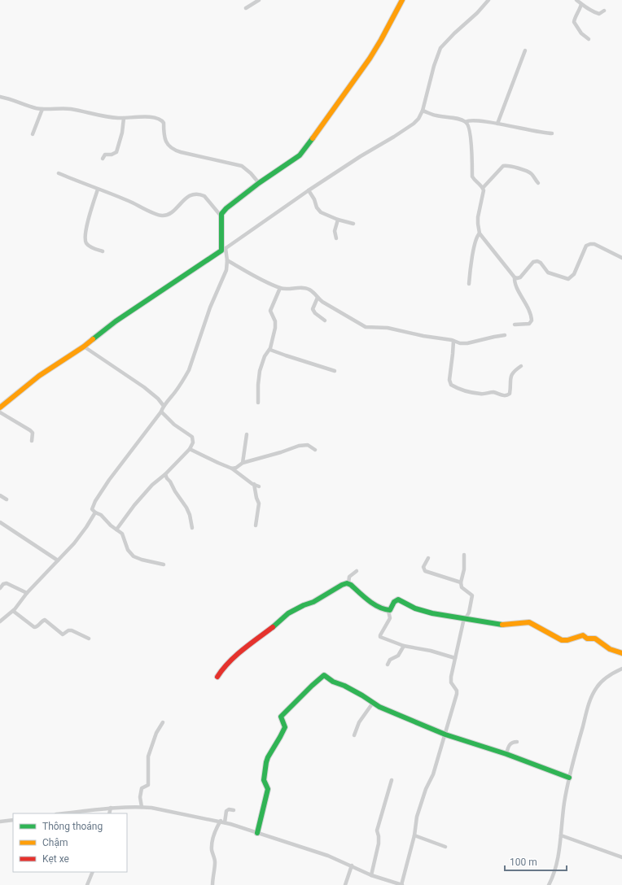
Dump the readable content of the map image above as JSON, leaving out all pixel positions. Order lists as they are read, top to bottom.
{
  "legend": ["Thông thoáng", "Chậm", "Kẹt xe"],
  "scale_bar": "100 m"
}
